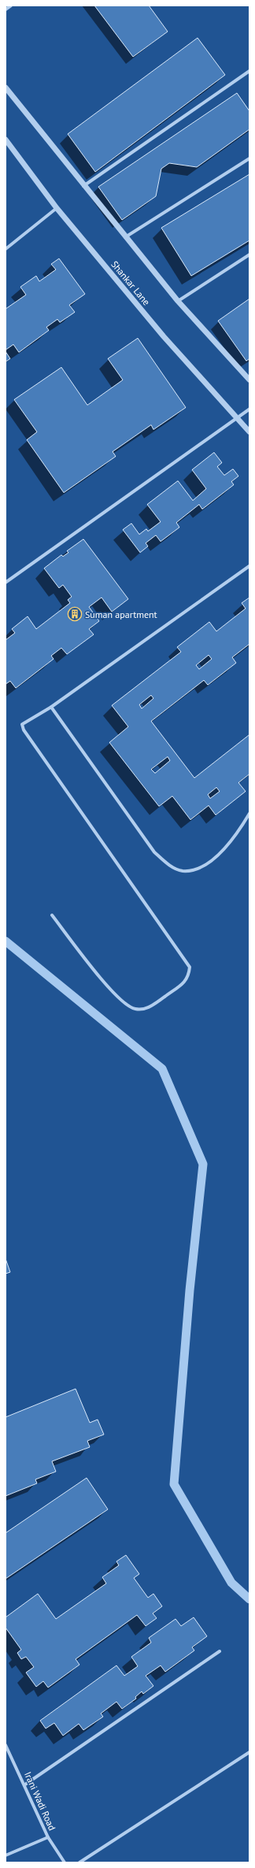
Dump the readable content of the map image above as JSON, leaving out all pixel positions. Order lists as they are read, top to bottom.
{
  "streets": {
    "street": ["Shankar Lane", "Irani Wadi Road"]
  },
  "places": {
    "building": ["Suman apartment"]
  }
}
